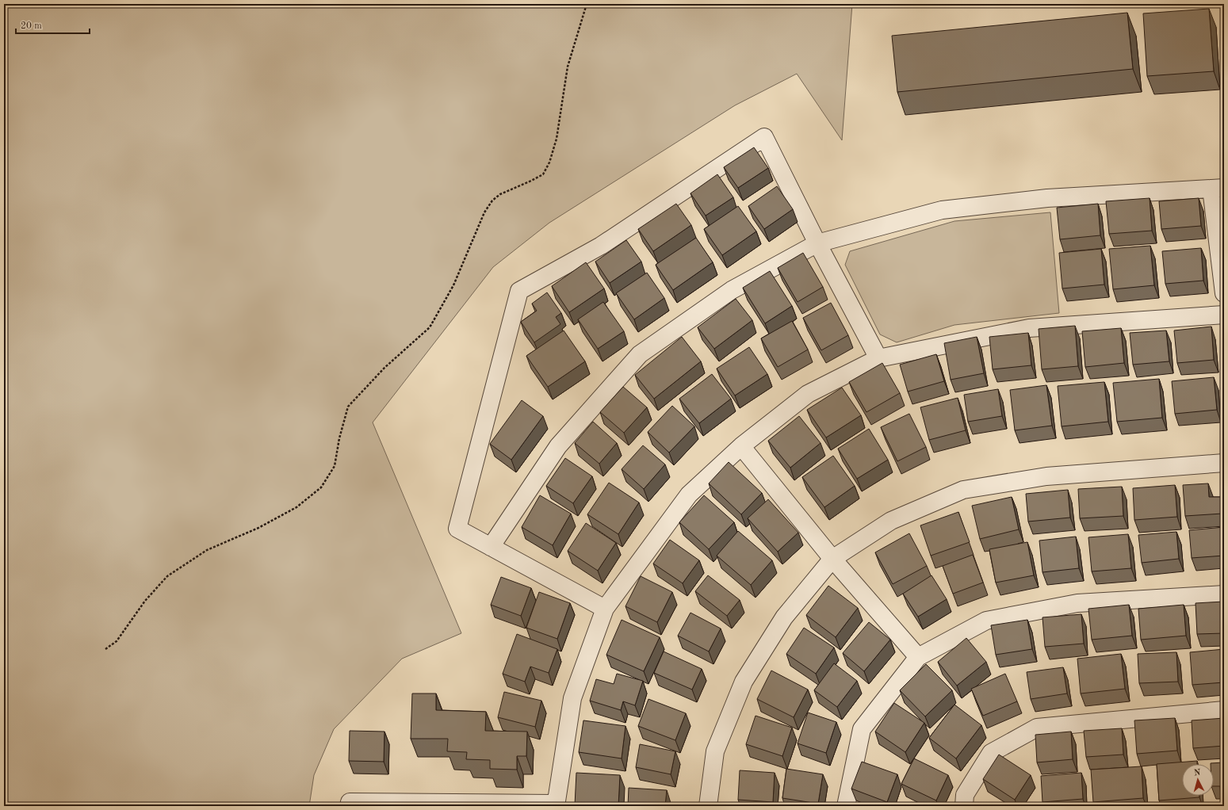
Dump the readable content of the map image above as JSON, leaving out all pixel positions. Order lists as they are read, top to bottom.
{
  "scale_bar": "20 m",
  "north": "top"
}
